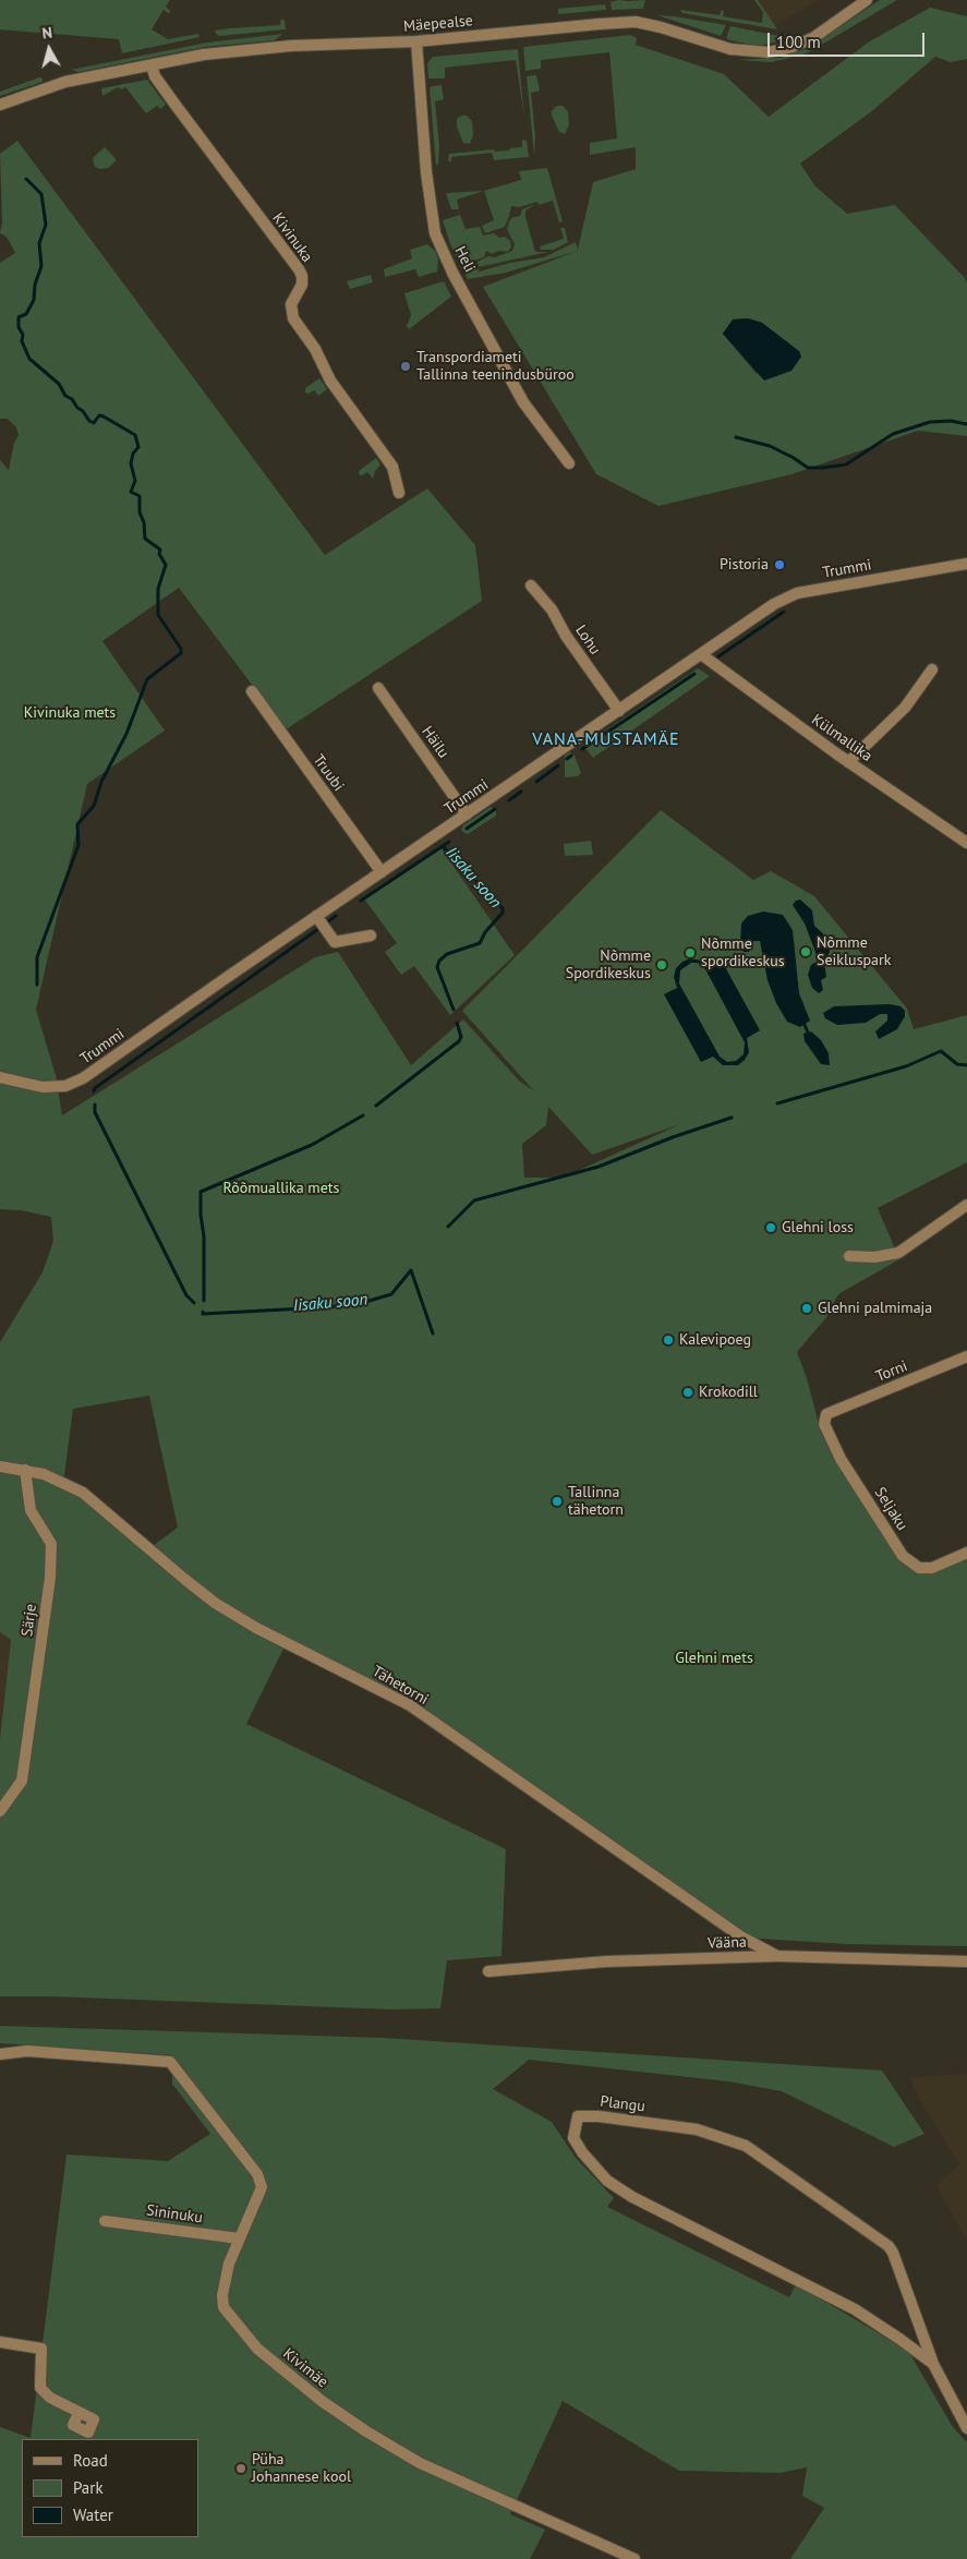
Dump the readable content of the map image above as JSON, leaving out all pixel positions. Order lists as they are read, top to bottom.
{
  "streets": {
    "street": [
      "Mäepealse",
      "Kivinuka",
      "Heli",
      "Trummi",
      "Lohu",
      "Külmallika",
      "Häilu",
      "Truubi",
      "Torni",
      "Seljaku",
      "Särje",
      "Tähetorni",
      "Vääna",
      "Plangu",
      "Sininuku",
      "Kivimäe"
    ]
  },
  "crossings": [
    ["Mäepealse", "Kivinuka"],
    ["Mäepealse", "Heli"],
    ["Trummi", "Lohu"],
    ["Trummi", "Külmallika"],
    ["Trummi", "Häilu"],
    ["Trummi", "Truubi"],
    ["Torni", "Seljaku"],
    ["Särje", "Tähetorni"],
    ["Tähetorni", "Vääna"],
    ["Sininuku", "Kivimäe"]
  ],
  "districts": ["VANA-MUSTAMÄE"],
  "water": ["Iisaku soon"],
  "parks": ["Kivinuka mets", "Rõõmuallika mets", "Glehni mets"],
  "places": [
    "Transpordiameti Tallinna teenindusbüroo",
    "Pistoria",
    "Nõmme Seikluspark",
    "Nõmme spordikeskus",
    "Nõmme Spordikeskus",
    "Glehni loss",
    "Glehni palmimaja",
    "Kalevipoeg",
    "Krokodill",
    "Tallinna tähetorn",
    "Püha Johannese kool"
  ],
  "legend": ["Road", "Park", "Water"],
  "scale_bar": "100 m",
  "north": "top"
}
